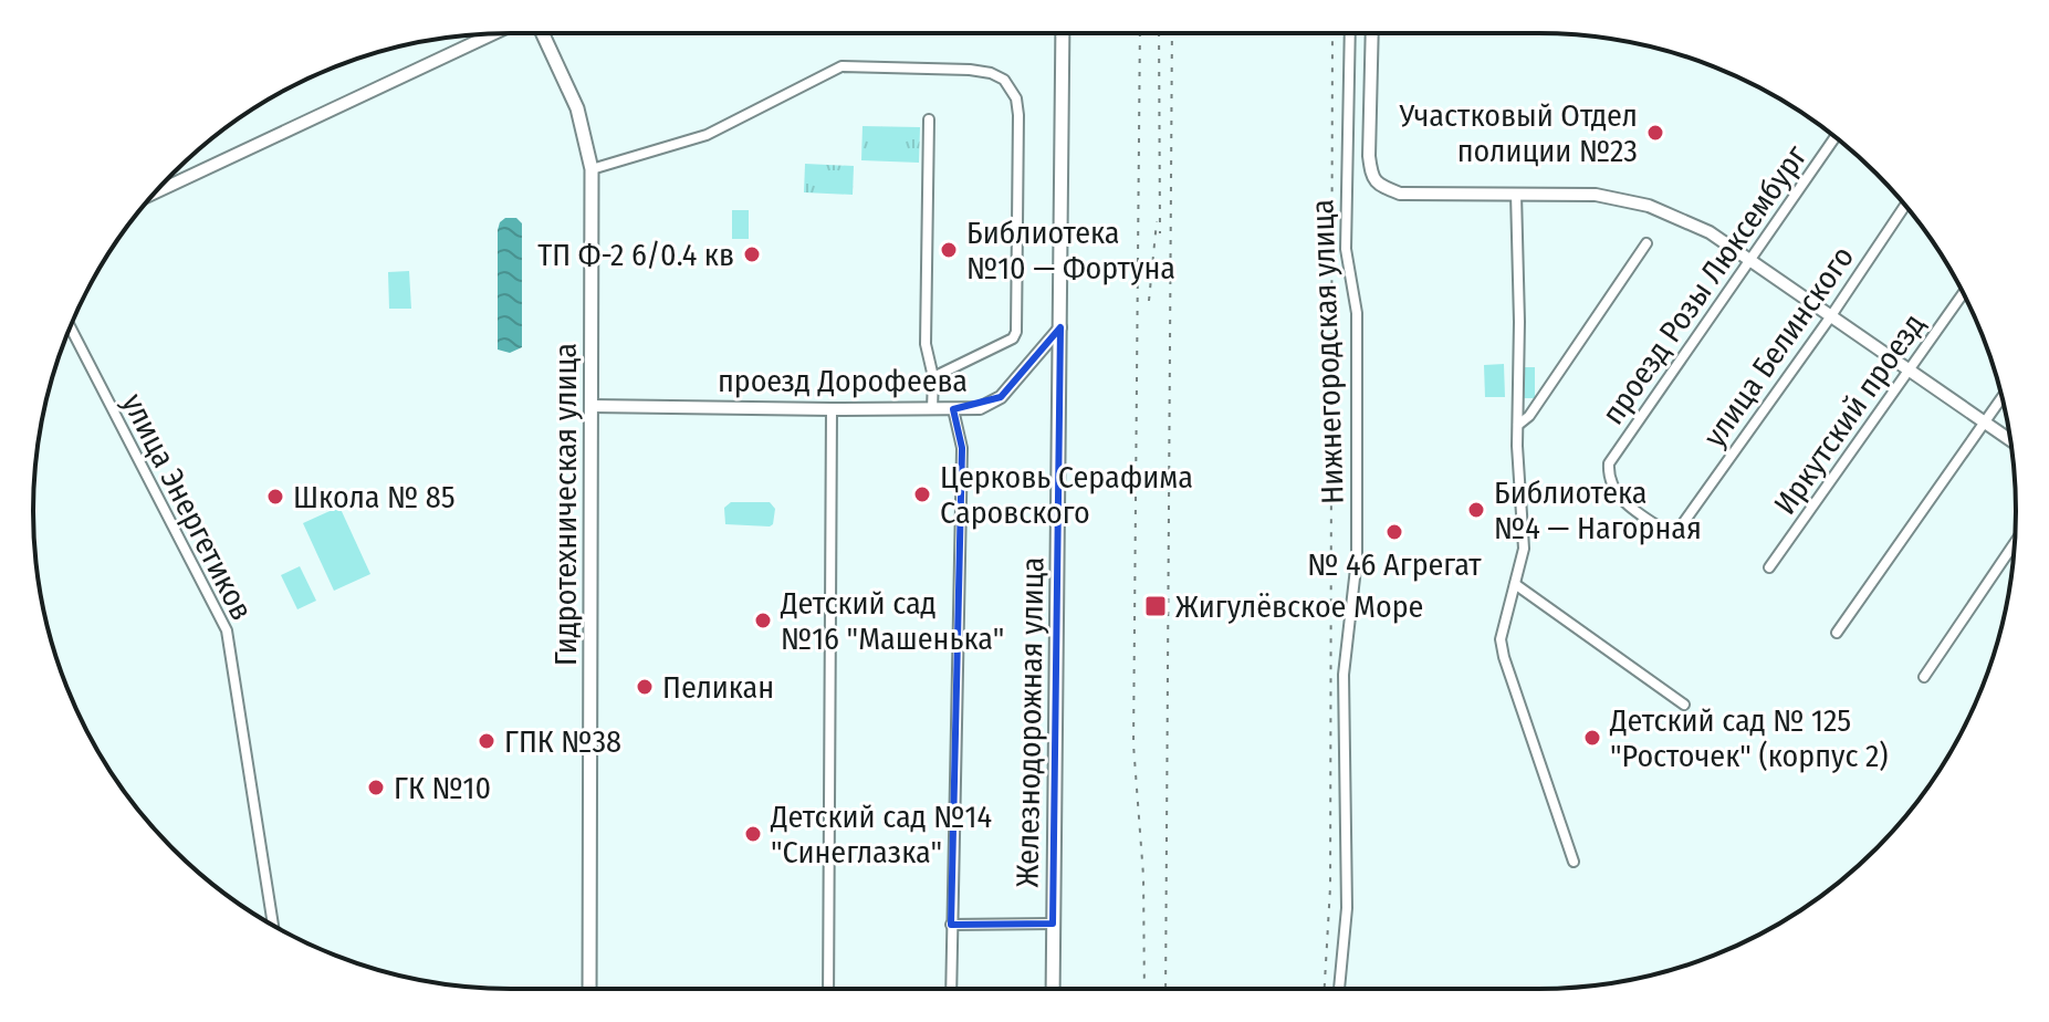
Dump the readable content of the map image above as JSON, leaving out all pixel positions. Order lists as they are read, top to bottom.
{
  "streets": {
    "main road": ["Гидротехническая улица", "Железнодорожная улица"],
    "street": [
      "проезд Розы Люксембург",
      "улица Белинского",
      "Нижнегородская улица",
      "проезд Дорофеева",
      "Иркутский проезд",
      "улица Энергетиков"
    ]
  },
  "crossings": [
    ["проезд Розы Люксембург", "улица Белинского"],
    ["проезд Дорофеева", "Гидротехническая улица"],
    ["проезд Дорофеева", "Железнодорожная улица"]
  ],
  "places": {
    "other": [
      "Участковый Отдел полиции №23",
      "Библиотека №10 — Фортуна",
      "ТП Ф-2 6/0.4 кв",
      "Церковь Серафима Саровского",
      "Школа № 85",
      "Библиотека №4 — Нагорная",
      "№ 46 Агрегат",
      "Детский сад №16 \"Машенька\"",
      "Пеликан",
      "Детский сад № 125 \"Росточек\" (корпус 2)",
      "ГПК №38",
      "ГК №10",
      "Детский сад №14 \"Синеглазка\""
    ],
    "transit": ["Жигулёвское Море"]
  }
}
